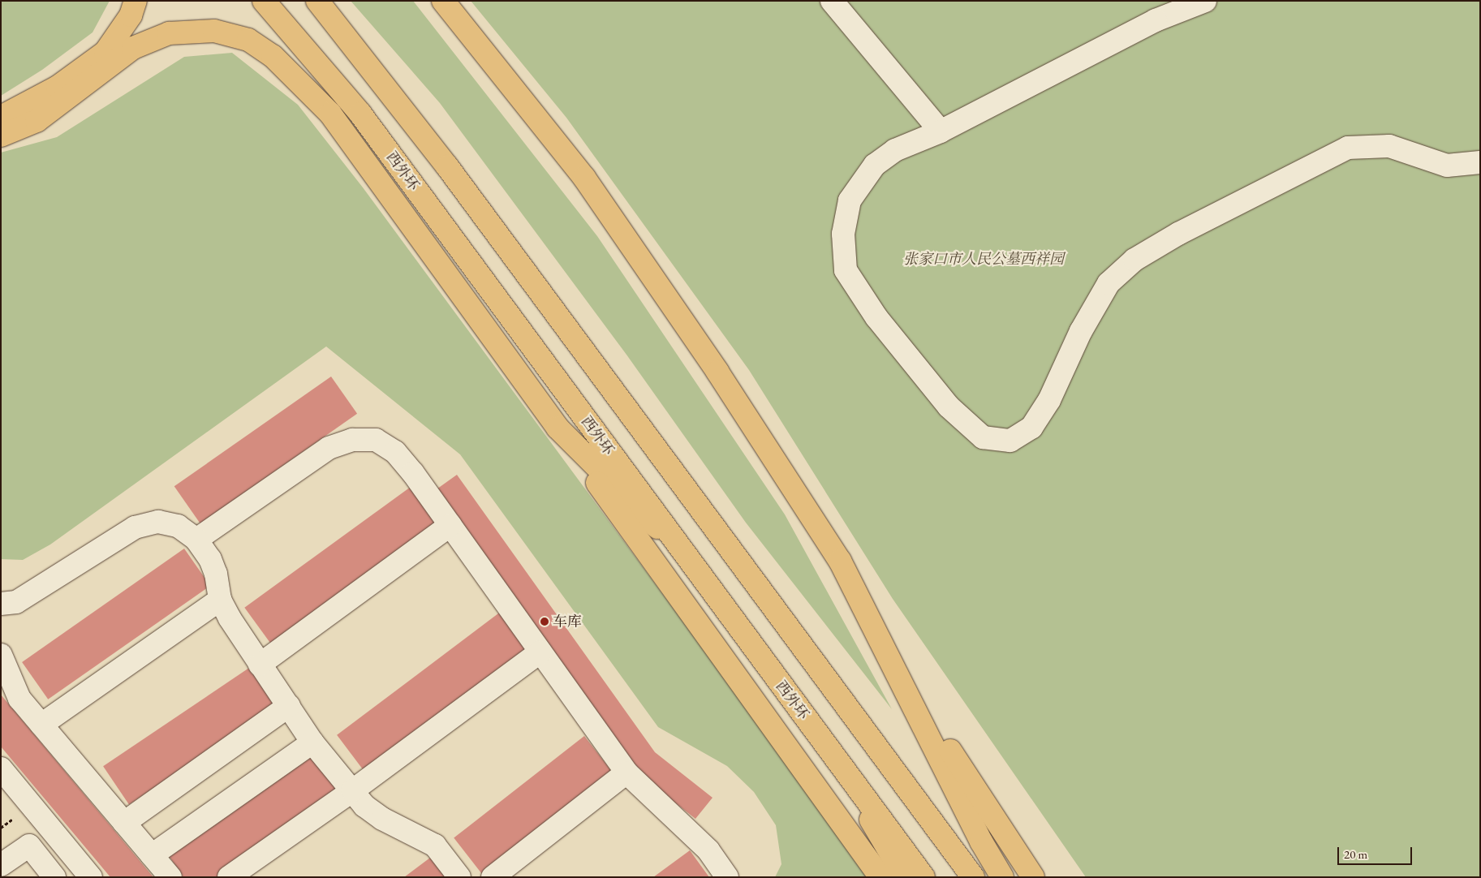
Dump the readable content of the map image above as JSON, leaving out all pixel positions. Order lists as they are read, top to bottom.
{
  "streets": {
    "main road": ["西外环"]
  },
  "parks": ["张家口市人民公墓西祥园"],
  "places": ["车库"],
  "scale_bar": "20 m"
}
